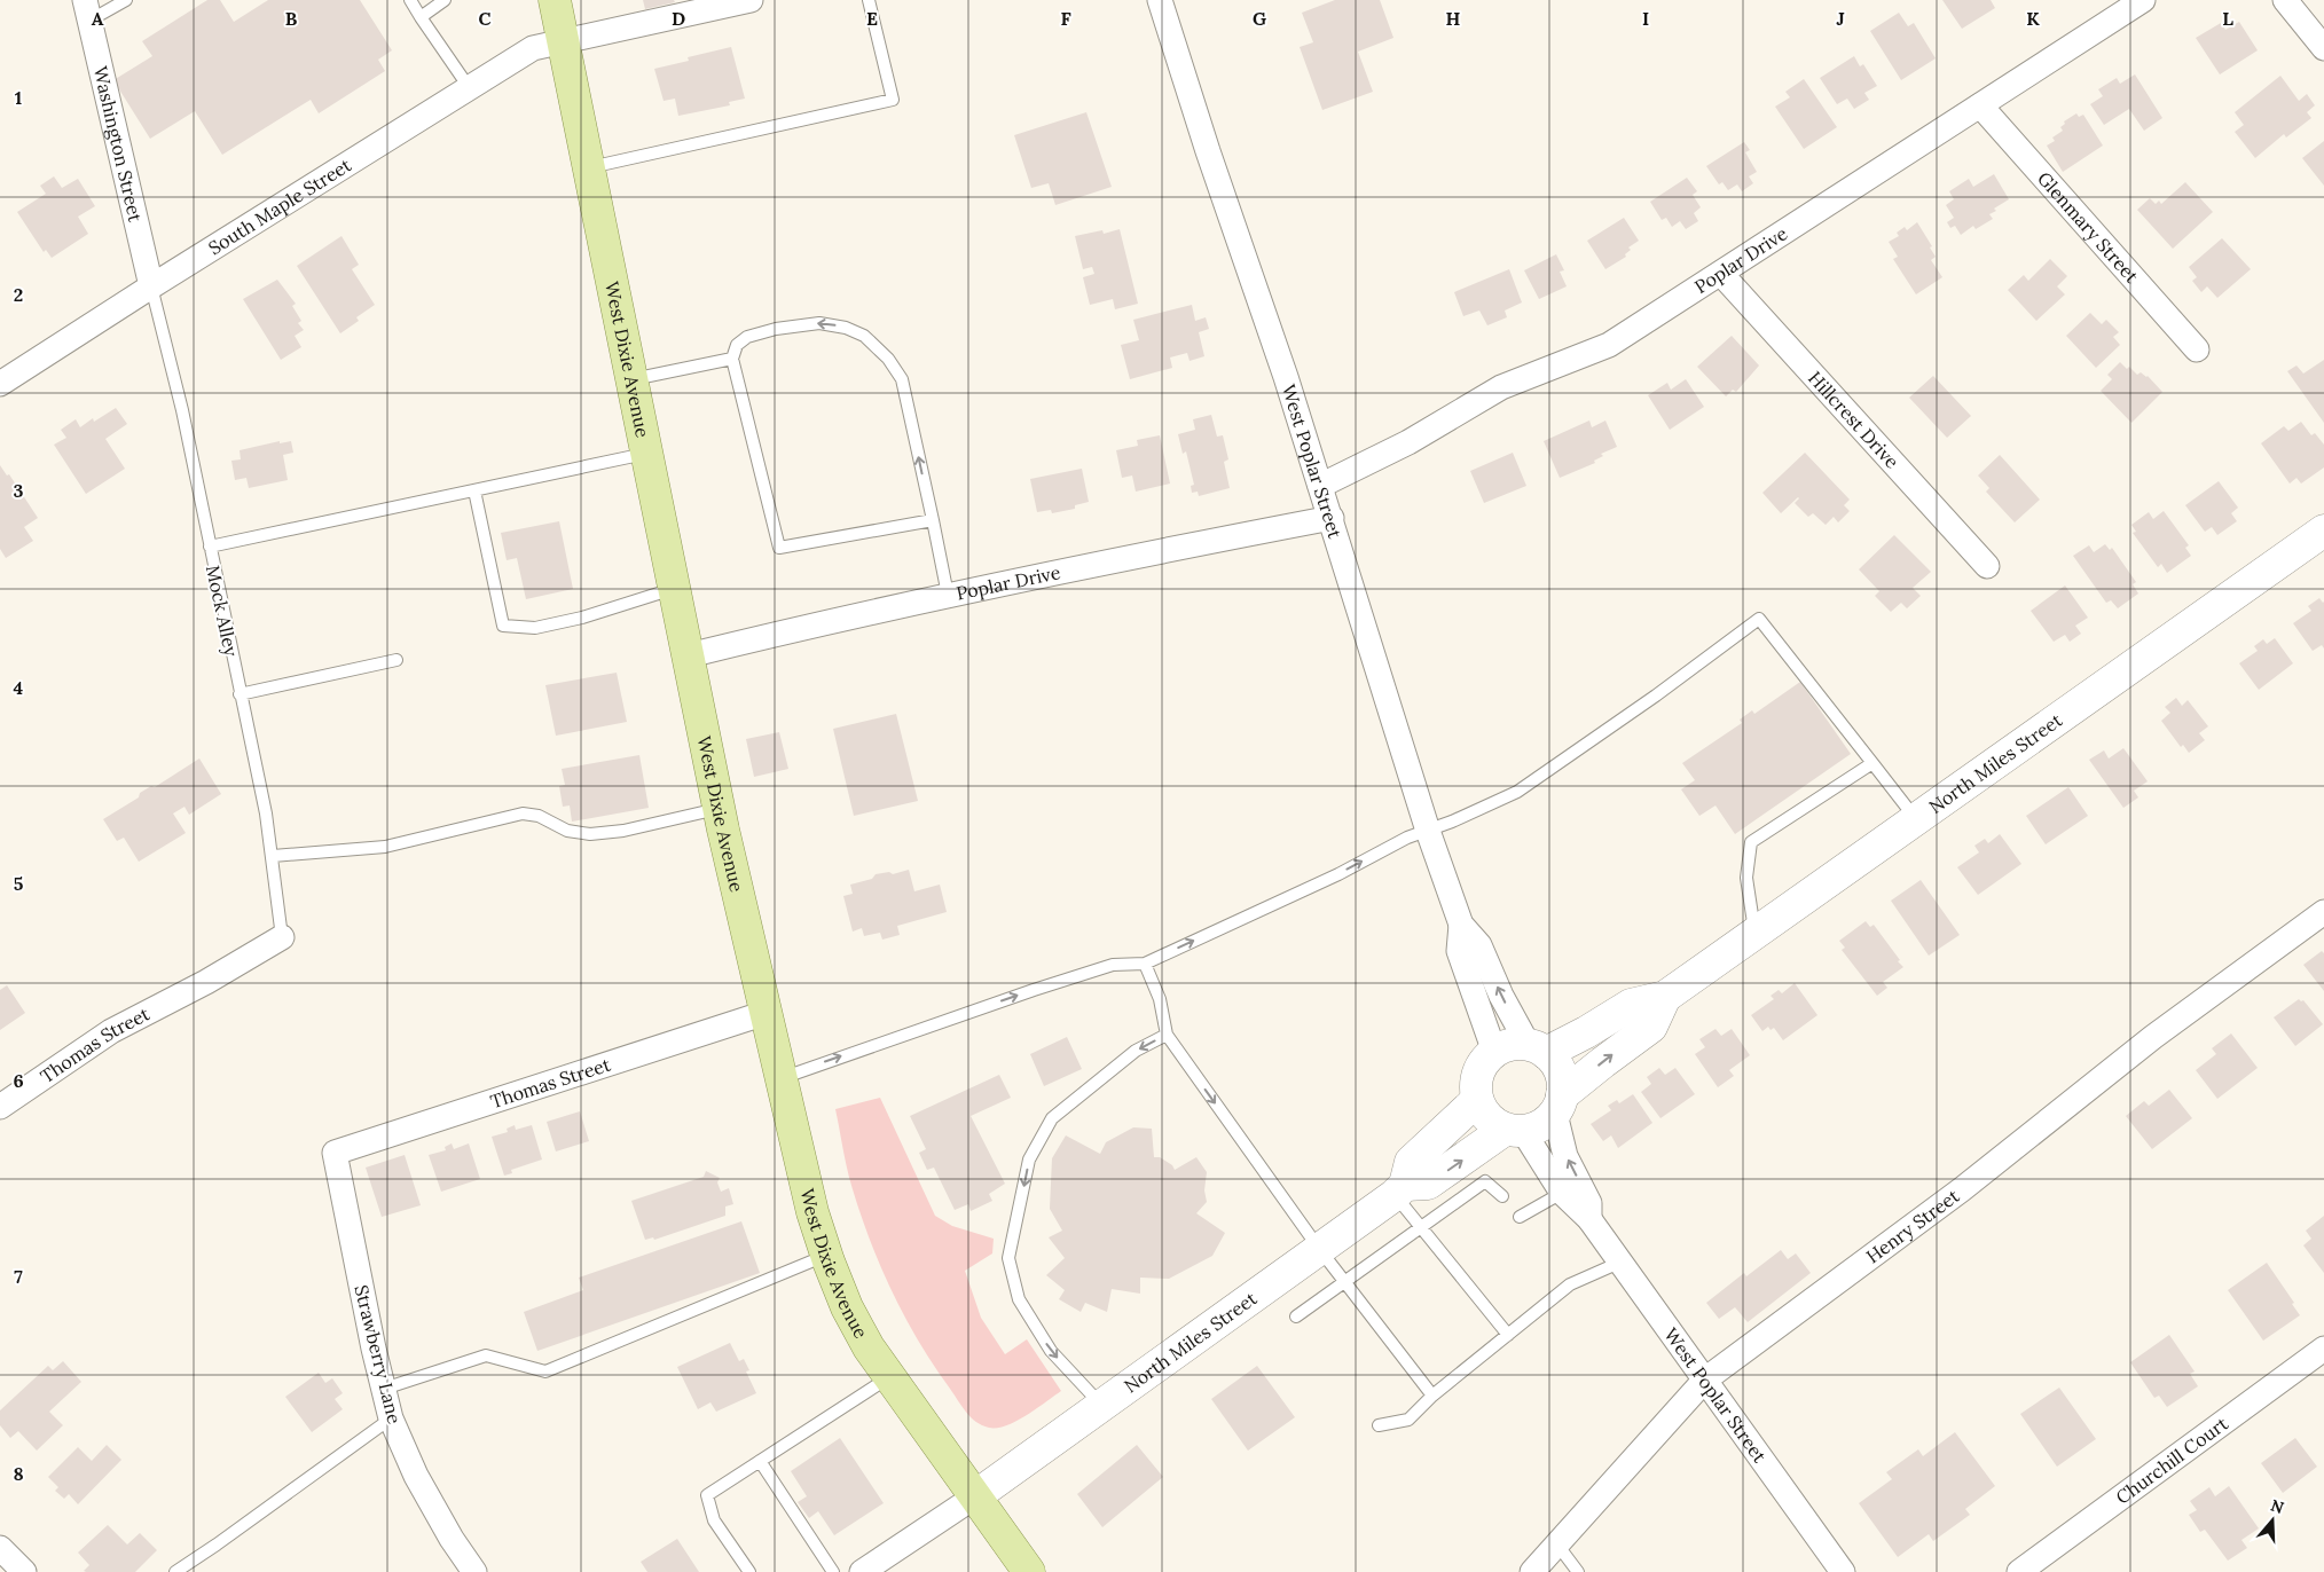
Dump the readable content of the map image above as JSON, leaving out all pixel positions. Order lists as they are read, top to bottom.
{
  "streets": {
    "main road": ["West Dixie Avenue", "North Miles Street"],
    "street": [
      "Washington Street",
      "South Maple Street",
      "Glenmary Street",
      "Poplar Drive",
      "Hillcrest Drive",
      "West Poplar Street",
      "Thomas Street",
      "Henry Street",
      "Strawberry Lane",
      "Churchill Court"
    ],
    "lane": ["Mock Alley"]
  },
  "crossings": [
    ["Washington Street", "South Maple Street"],
    ["Washington Street", "Mock Alley"],
    ["South Maple Street", "West Dixie Avenue"],
    ["South Maple Street", "Mock Alley"],
    ["Glenmary Street", "Poplar Drive"],
    ["Poplar Drive", "West Dixie Avenue"],
    ["Poplar Drive", "Hillcrest Drive"],
    ["Poplar Drive", "West Poplar Street"],
    ["West Dixie Avenue", "North Miles Street"],
    ["West Dixie Avenue", "Thomas Street"],
    ["West Poplar Street", "North Miles Street"],
    ["West Poplar Street", "Henry Street"],
    ["Mock Alley", "Thomas Street"],
    ["Thomas Street", "Strawberry Lane"]
  ],
  "north": "top",
  "grid": {
    "columns": [
      "A",
      "B",
      "C",
      "D",
      "E",
      "F",
      "G",
      "H",
      "I",
      "J",
      "K",
      "L"
    ],
    "rows": [
      "1",
      "2",
      "3",
      "4",
      "5",
      "6",
      "7",
      "8"
    ]
  }
}
